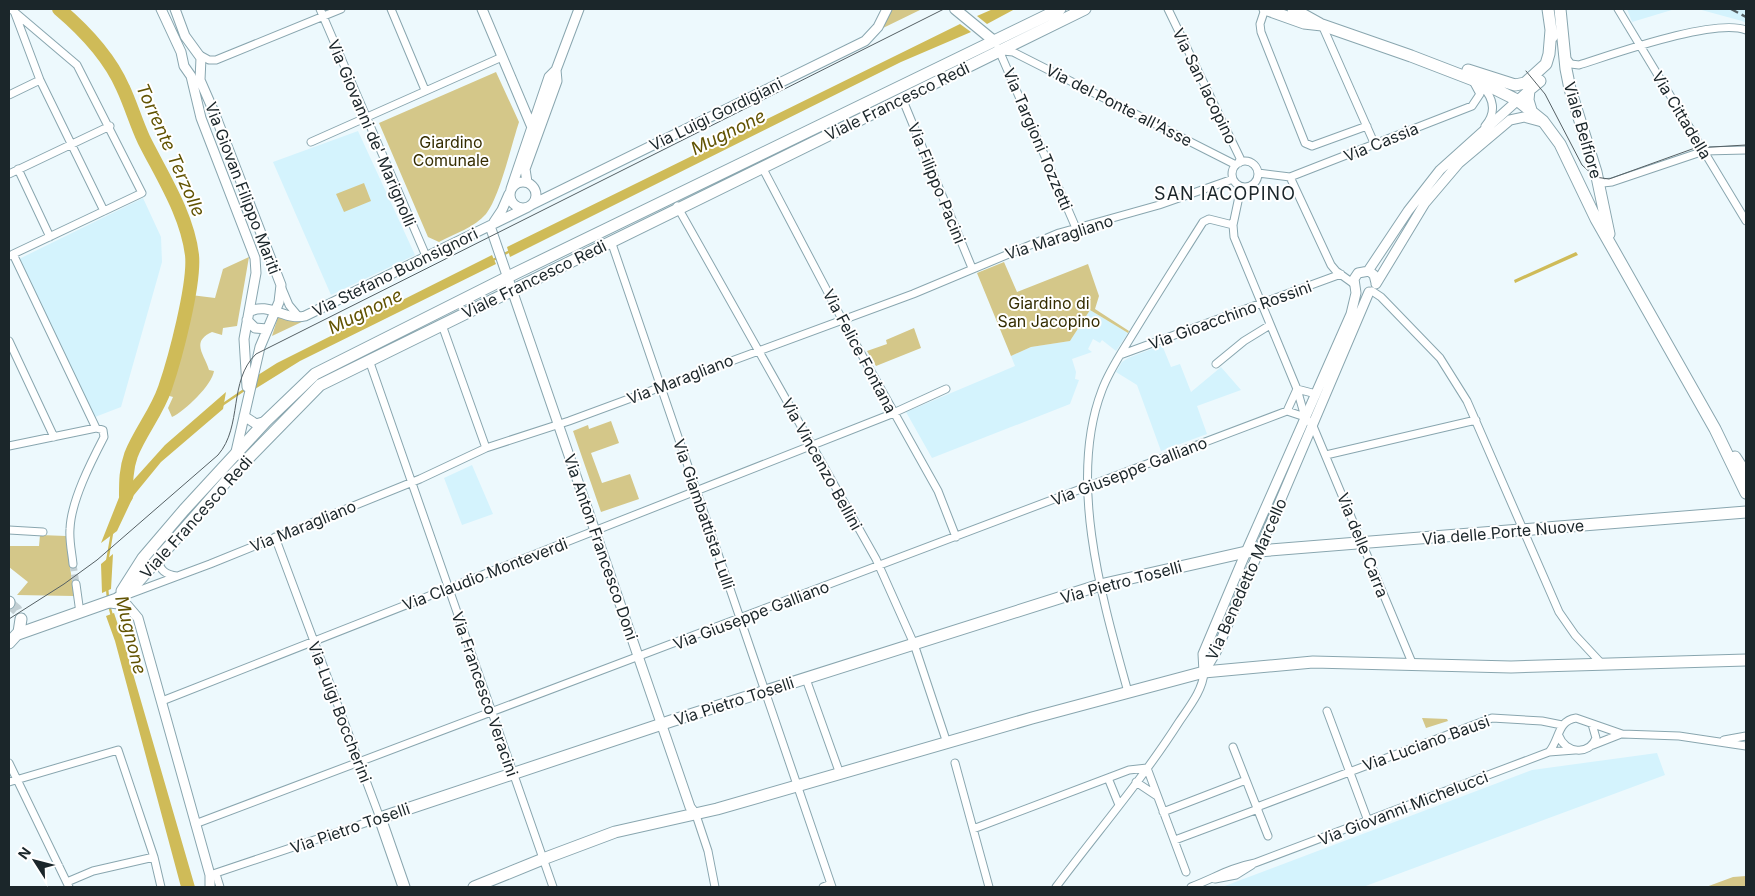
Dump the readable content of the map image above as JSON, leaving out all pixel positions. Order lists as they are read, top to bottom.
{
  "streets": {
    "main road": [
      "Viale Francesco Redi",
      "Viale Belfiore",
      "Via delle Porte Nuove",
      "Via Pietro Toselli",
      "Via Luigi Boccherini"
    ],
    "street": [
      "Via San Iacopino",
      "Via del Ponte all'Asse",
      "Via Luigi Gordigiani",
      "Via Cittadella",
      "Via Giovanni de' Marignolli",
      "Via Targioni Tozzetti",
      "Via Cassia",
      "Via Filippo Pacini",
      "Via Giovan Filippo Mariti",
      "Via Maragliano",
      "Via Stefano Buonsignori",
      "Via Gioacchino Rossini",
      "Via Felice Fontana",
      "Via Vincenzo Bellini",
      "Via Giuseppe Galliano",
      "Via Giambattista Lulli",
      "Via delle Carra",
      "Via Anton Francesco Doni",
      "Via Claudio Monteverdi",
      "Via Benedetto Marcello",
      "Via Francesco Veracini",
      "Via Luciano Bausi",
      "Via Giovanni Michelucci"
    ]
  },
  "crossings": [
    ["Via San Iacopino", "Via del Ponte all'Asse"],
    ["Via San Iacopino", "Via Maragliano"],
    ["Viale Francesco Redi", "Via del Ponte all'Asse"],
    ["Viale Francesco Redi", "Via Targioni Tozzetti"],
    ["Viale Francesco Redi", "Via Filippo Pacini"],
    ["Viale Francesco Redi", "Via Giovan Filippo Mariti"],
    ["Viale Francesco Redi", "Via Maragliano"],
    ["Viale Francesco Redi", "Via Felice Fontana"],
    ["Viale Francesco Redi", "Via Vincenzo Bellini"],
    ["Viale Francesco Redi", "Via Giambattista Lulli"],
    ["Viale Francesco Redi", "Via Anton Francesco Doni"],
    ["Viale Francesco Redi", "Via Francesco Veracini"],
    ["Via del Ponte all'Asse", "Via Targioni Tozzetti"],
    ["Via del Ponte all'Asse", "Via Maragliano"],
    ["Via Luigi Gordigiani", "Via Stefano Buonsignori"],
    ["Viale Belfiore", "Via Benedetto Marcello"],
    ["Via Giovanni de' Marignolli", "Via Stefano Buonsignori"],
    ["Via Targioni Tozzetti", "Via Maragliano"],
    ["Via Filippo Pacini", "Via Maragliano"],
    ["Via Giovan Filippo Mariti", "Via Stefano Buonsignori"],
    ["Via Maragliano", "Via Felice Fontana"],
    ["Via Maragliano", "Via Vincenzo Bellini"],
    ["Via Maragliano", "Via Giambattista Lulli"],
    ["Via Maragliano", "Via Anton Francesco Doni"],
    ["Via Maragliano", "Via Francesco Veracini"],
    ["Via Maragliano", "Via Luigi Boccherini"],
    ["Via Stefano Buonsignori", "Via Anton Francesco Doni"],
    ["Via Felice Fontana", "Via Giuseppe Galliano"],
    ["Via Felice Fontana", "Via Claudio Monteverdi"],
    ["Via Vincenzo Bellini", "Via Giuseppe Galliano"],
    ["Via Vincenzo Bellini", "Via Claudio Monteverdi"],
    ["Via Vincenzo Bellini", "Via Pietro Toselli"],
    ["Via Giuseppe Galliano", "Via Giambattista Lulli"],
    ["Via Giuseppe Galliano", "Via Anton Francesco Doni"],
    ["Via Giuseppe Galliano", "Via Francesco Veracini"],
    ["Via Giuseppe Galliano", "Via Luigi Boccherini"],
    ["Via Giambattista Lulli", "Via Claudio Monteverdi"],
    ["Via Giambattista Lulli", "Via Pietro Toselli"],
    ["Via delle Porte Nuove", "Via delle Carra"],
    ["Via delle Porte Nuove", "Via Benedetto Marcello"],
    ["Via delle Porte Nuove", "Via Pietro Toselli"],
    ["Via delle Carra", "Via Benedetto Marcello"],
    ["Via Anton Francesco Doni", "Via Claudio Monteverdi"],
    ["Via Anton Francesco Doni", "Via Pietro Toselli"],
    ["Via Claudio Monteverdi", "Via Francesco Veracini"],
    ["Via Claudio Monteverdi", "Via Luigi Boccherini"],
    ["Via Benedetto Marcello", "Via Pietro Toselli"],
    ["Via Pietro Toselli", "Via Francesco Veracini"],
    ["Via Pietro Toselli", "Via Luigi Boccherini"],
    ["Via Luciano Bausi", "Via Giovanni Michelucci"]
  ],
  "districts": ["SAN IACOPINO"],
  "water": ["Mugnone", "Torrente Terzolle"],
  "parks": ["Giardino Comunale", "Giardino di San Jacopino"],
  "north": "top left"
}
